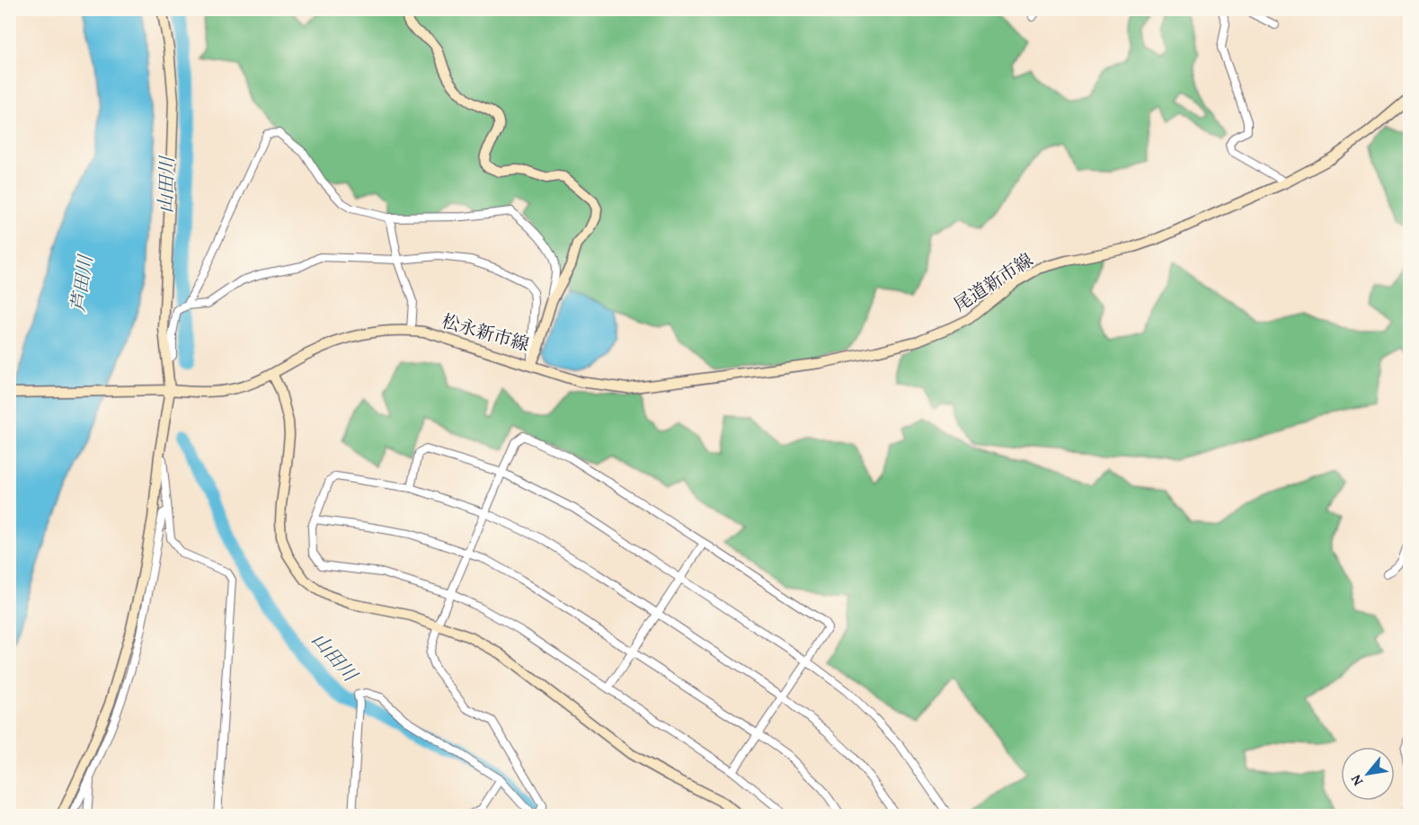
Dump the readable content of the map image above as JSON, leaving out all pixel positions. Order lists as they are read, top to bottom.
{
  "streets": {
    "main road": ["尾道新市線", "松永新市線"]
  },
  "crossings": [
    ["尾道新市線", "松永新市線"]
  ],
  "water": ["山田川", "芦田川"],
  "north": "bottom left"
}
